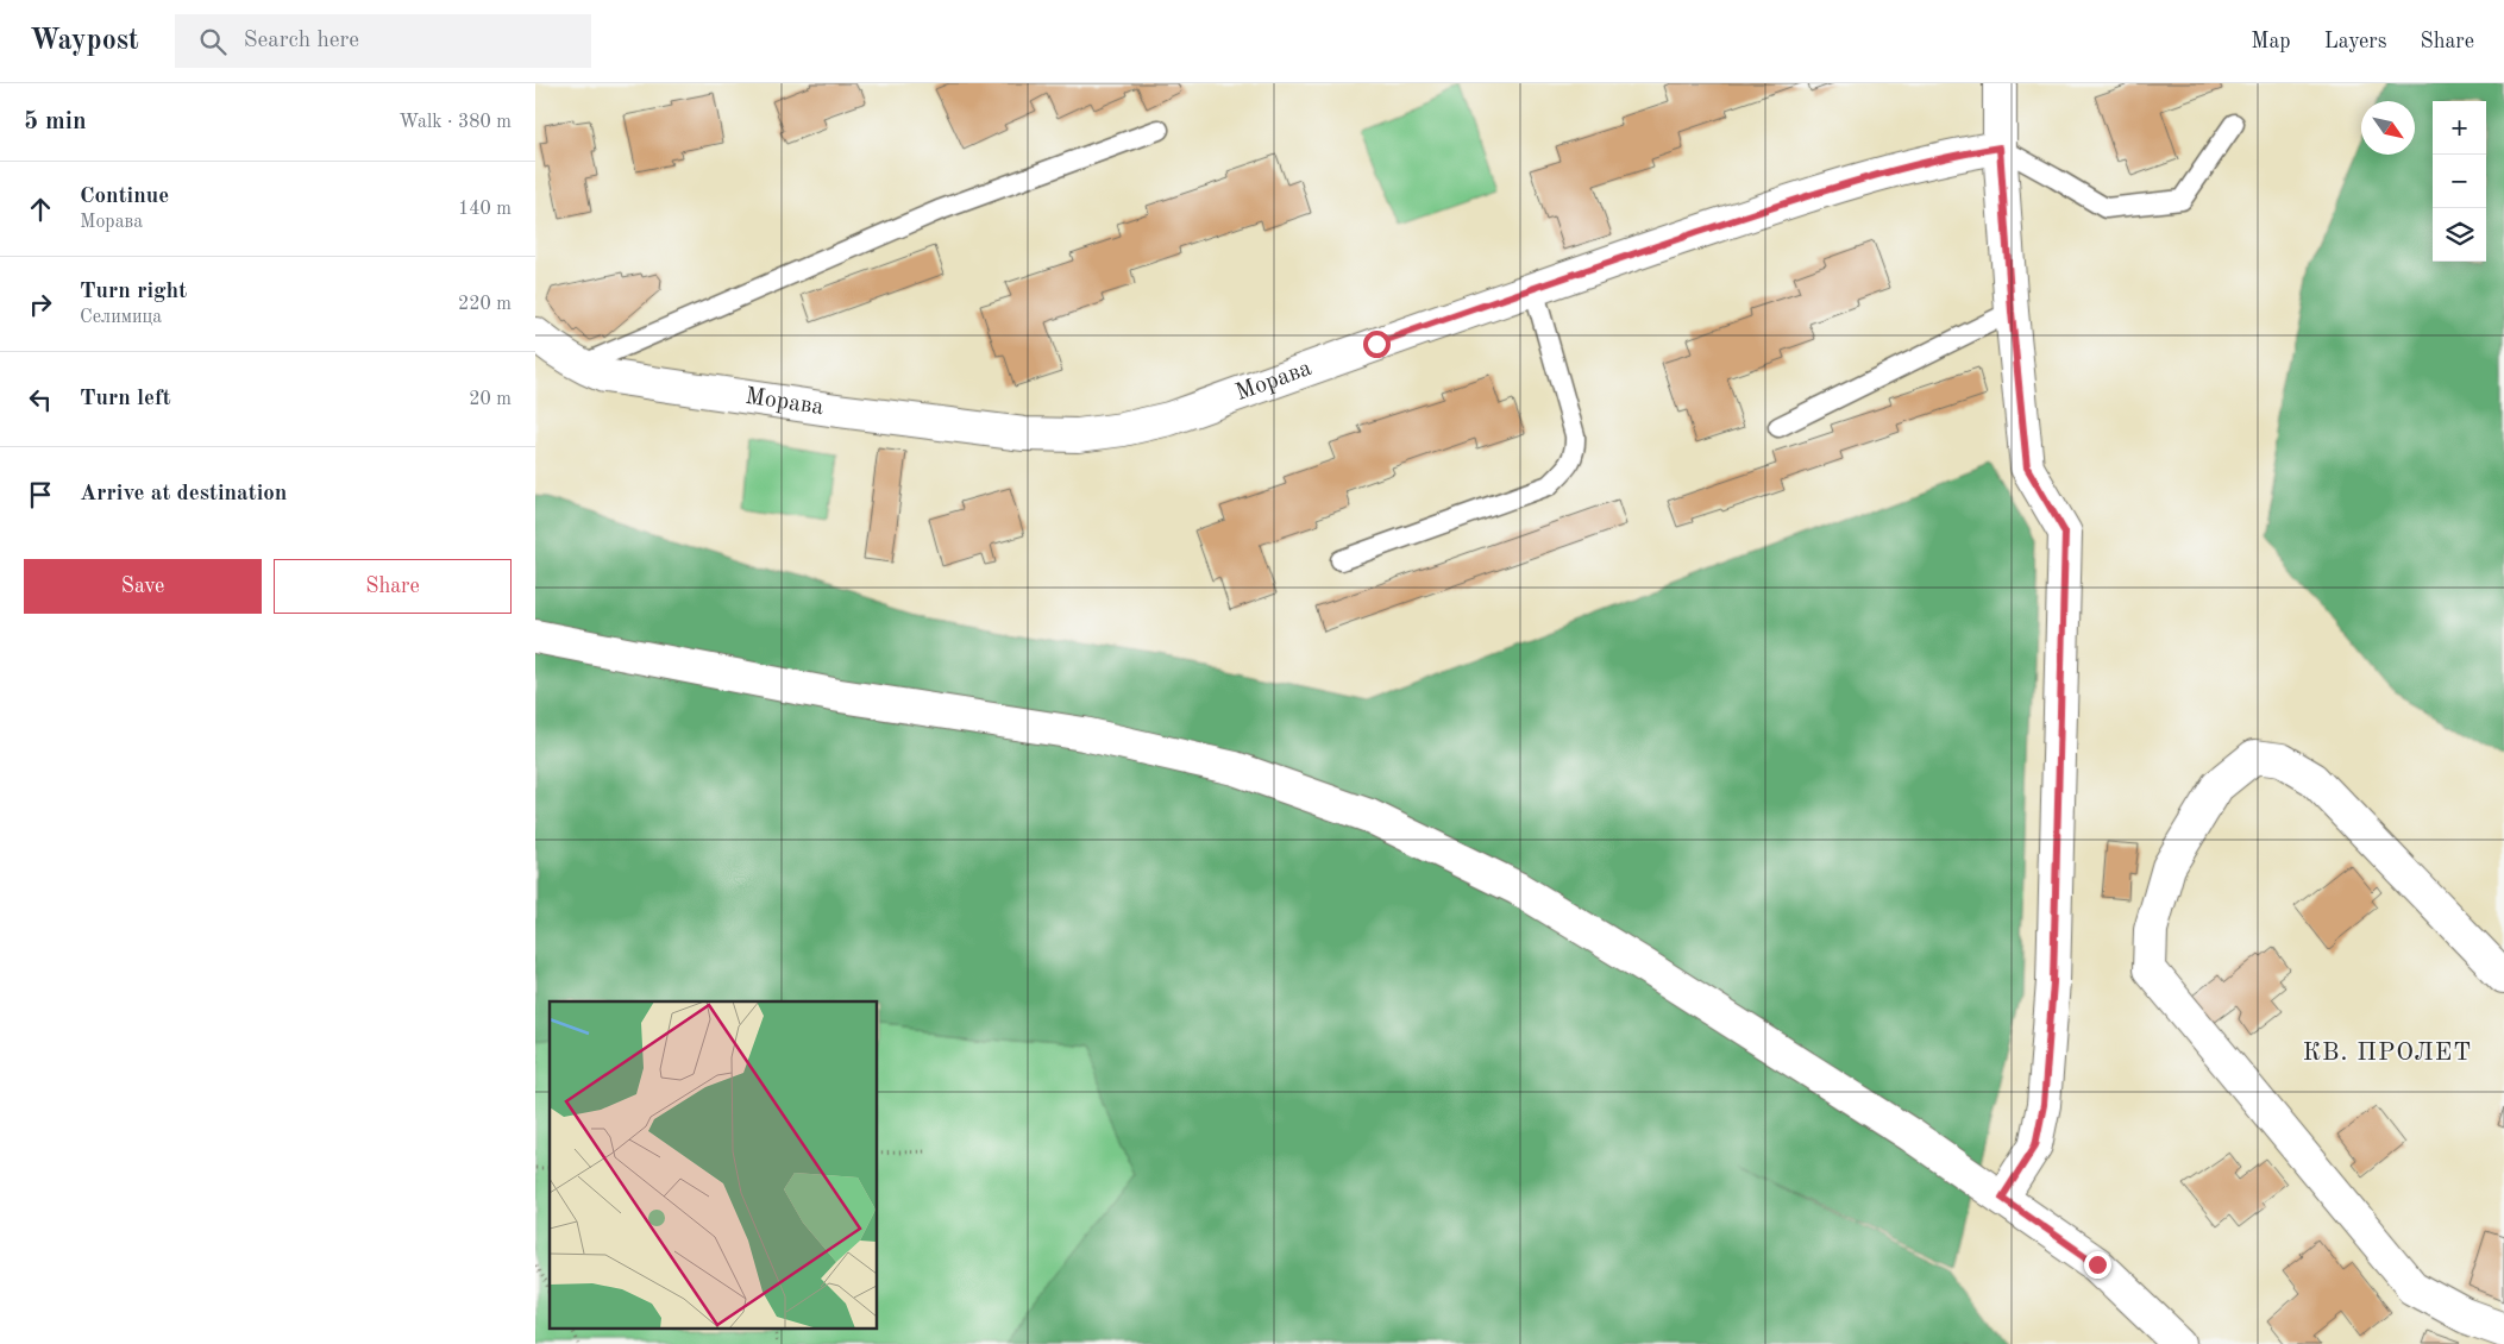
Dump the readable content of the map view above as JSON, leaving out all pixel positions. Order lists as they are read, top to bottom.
{
  "streets": {
    "street": ["Морава"]
  },
  "districts": ["КВ. ПРОЛЕТ"],
  "north": "bottom right",
  "page": {
    "header": "Waypost",
    "search": "Search here",
    "nav": ["Map", "Layers", "Share"],
    "heading": ["5 min", "Walk · 380 m"],
    "map_buttons": ["+", "−"],
    "list": [
      ["Continue", "Морава", "140 m"],
      ["Turn right", "Селимица", "220 m"],
      ["Turn left", "20 m"],
      "Arrive at destination"
    ],
    "buttons": ["Save", "Share"]
  }
}
